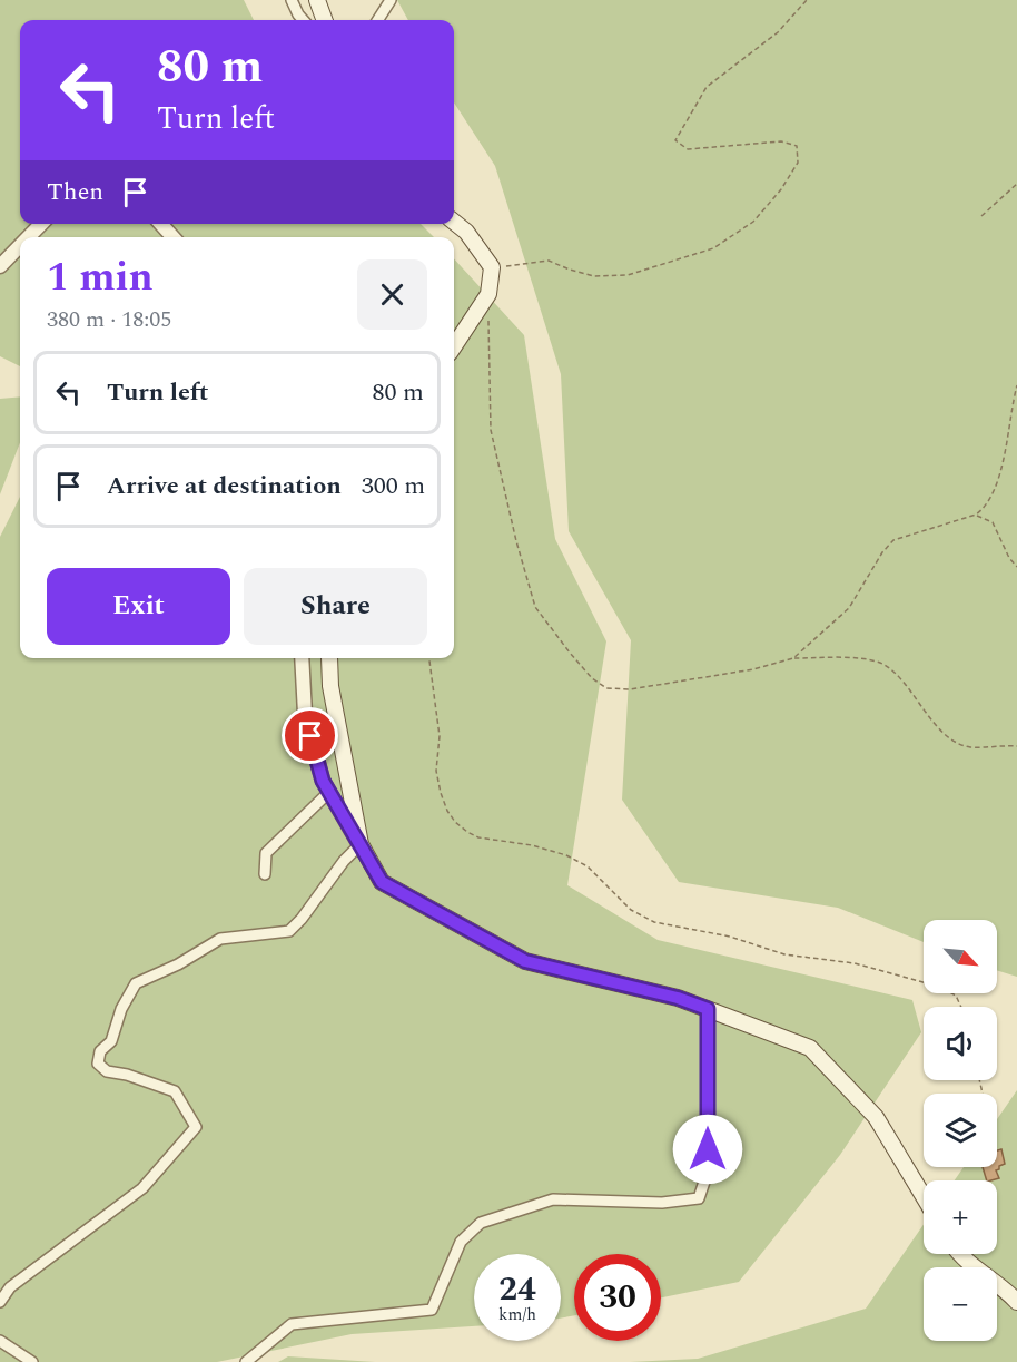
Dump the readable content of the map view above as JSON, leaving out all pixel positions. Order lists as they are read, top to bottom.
{
  "north": "bottom right",
  "page": {
    "turn": ["80 m", "Turn left"],
    "then": "Then",
    "heading": ["1 min", "380 m · 18:05"],
    "list": [
      {
        "name": "Turn left",
        "value": "80 m"
      },
      {
        "name": "Arrive at destination",
        "value": "300 m"
      }
    ],
    "buttons": ["Exit", "Share"],
    "map_buttons": ["+", "−"],
    "speed": "24 km/h",
    "limit": "30"
  }
}
